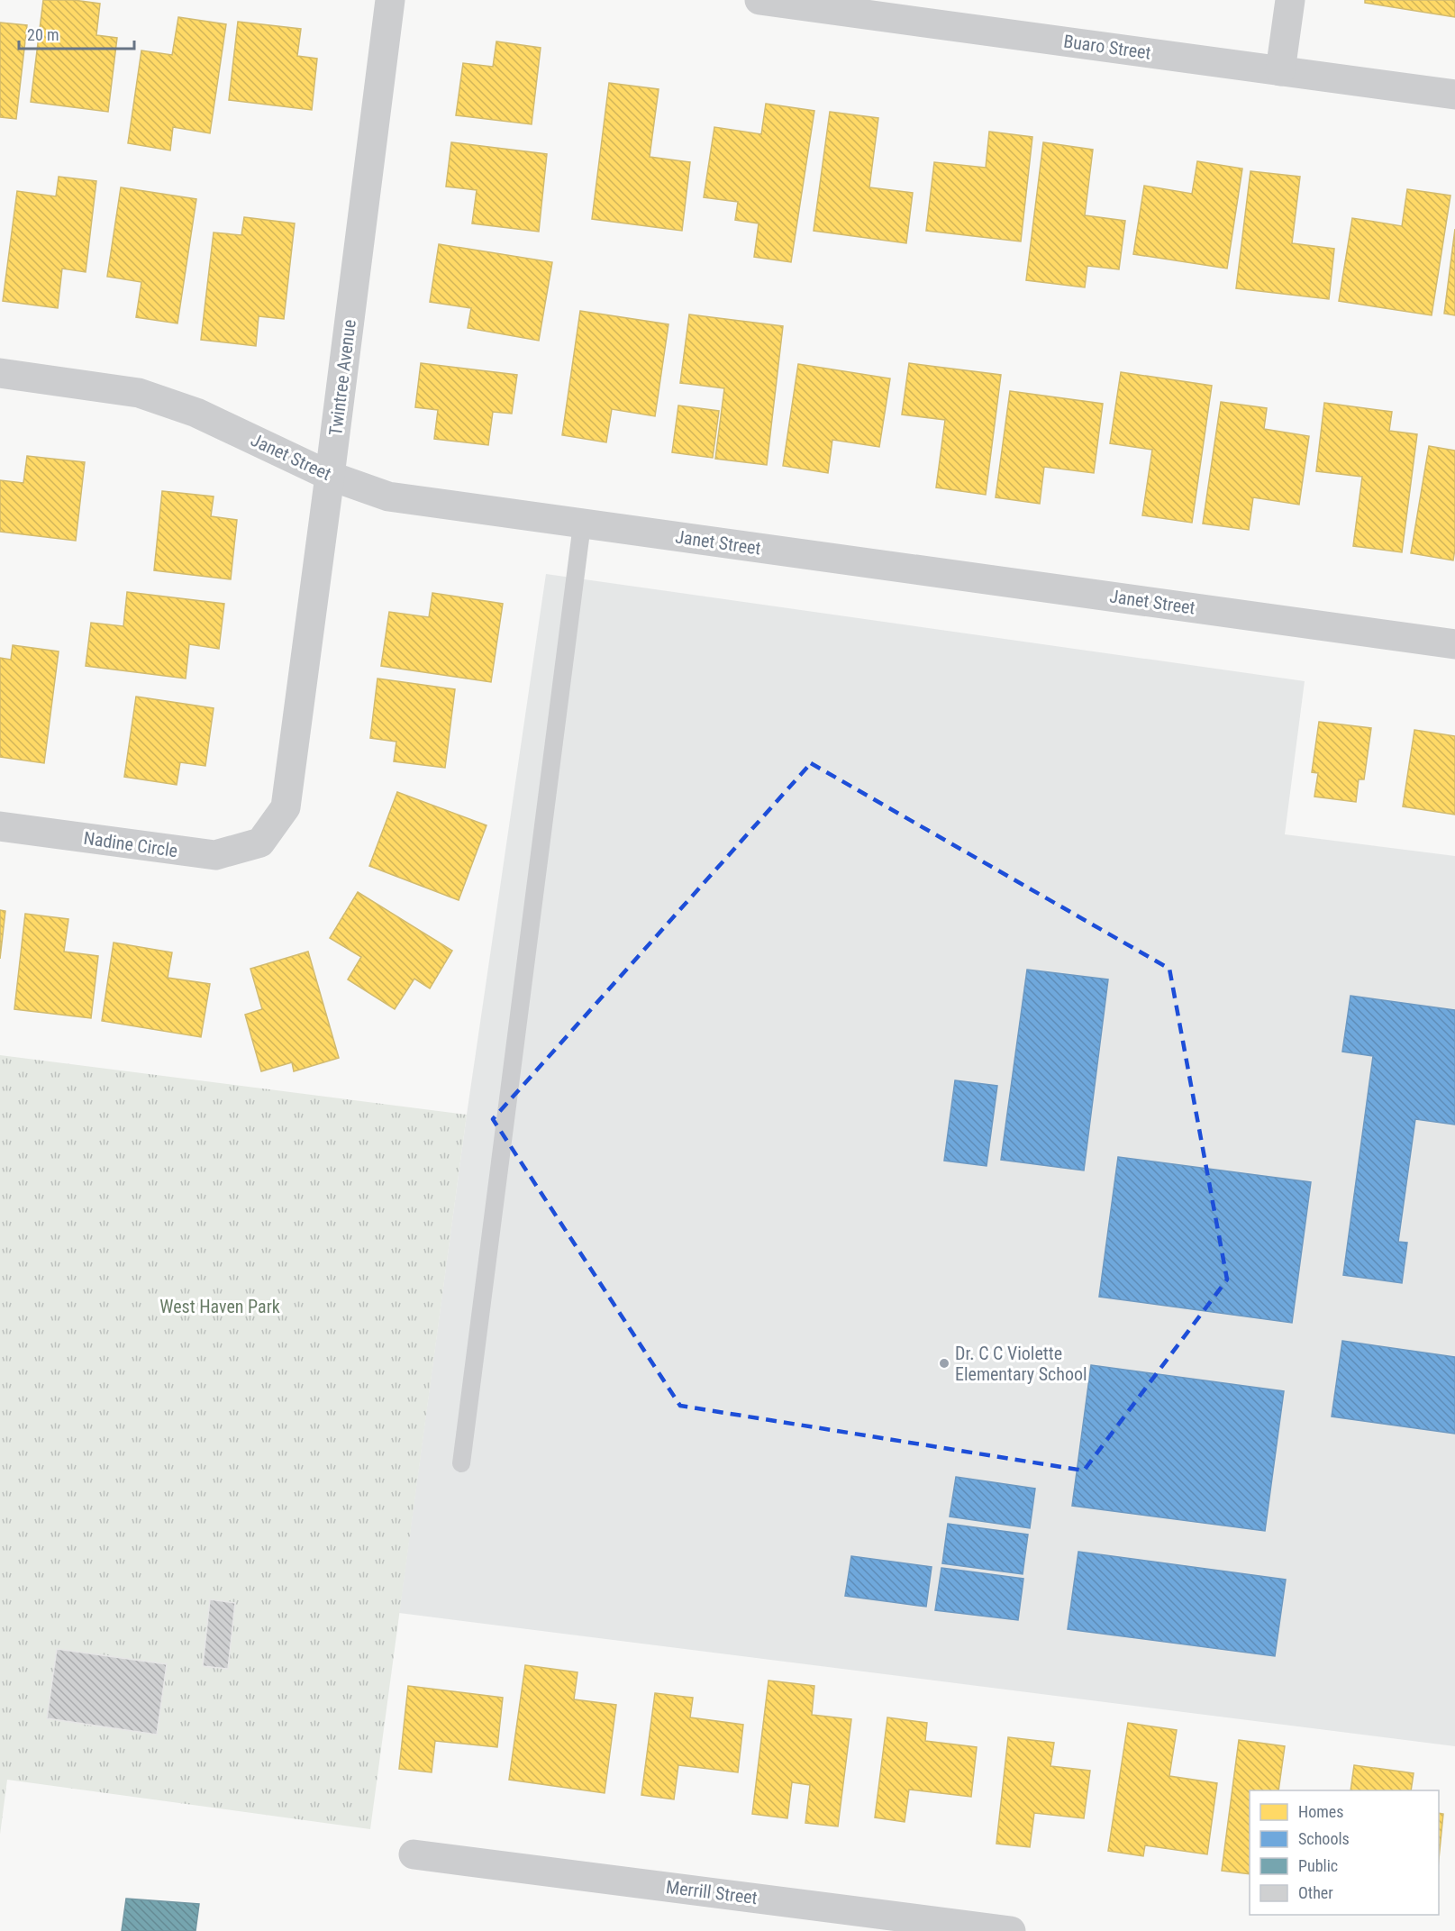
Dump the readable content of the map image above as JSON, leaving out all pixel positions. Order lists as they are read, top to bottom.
{
  "streets": {
    "street": [
      "Buaro Street",
      "Twintree Avenue",
      "Janet Street",
      "Nadine Circle",
      "Merrill Street"
    ]
  },
  "crossings": [
    ["Twintree Avenue", "Janet Street"],
    ["Twintree Avenue", "Nadine Circle"]
  ],
  "parks": ["West Haven Park"],
  "places": ["Dr. C C Violette Elementary School"],
  "legend": [
    "Homes",
    "Schools",
    "Public",
    "Other"
  ],
  "scale_bar": "20 m"
}
